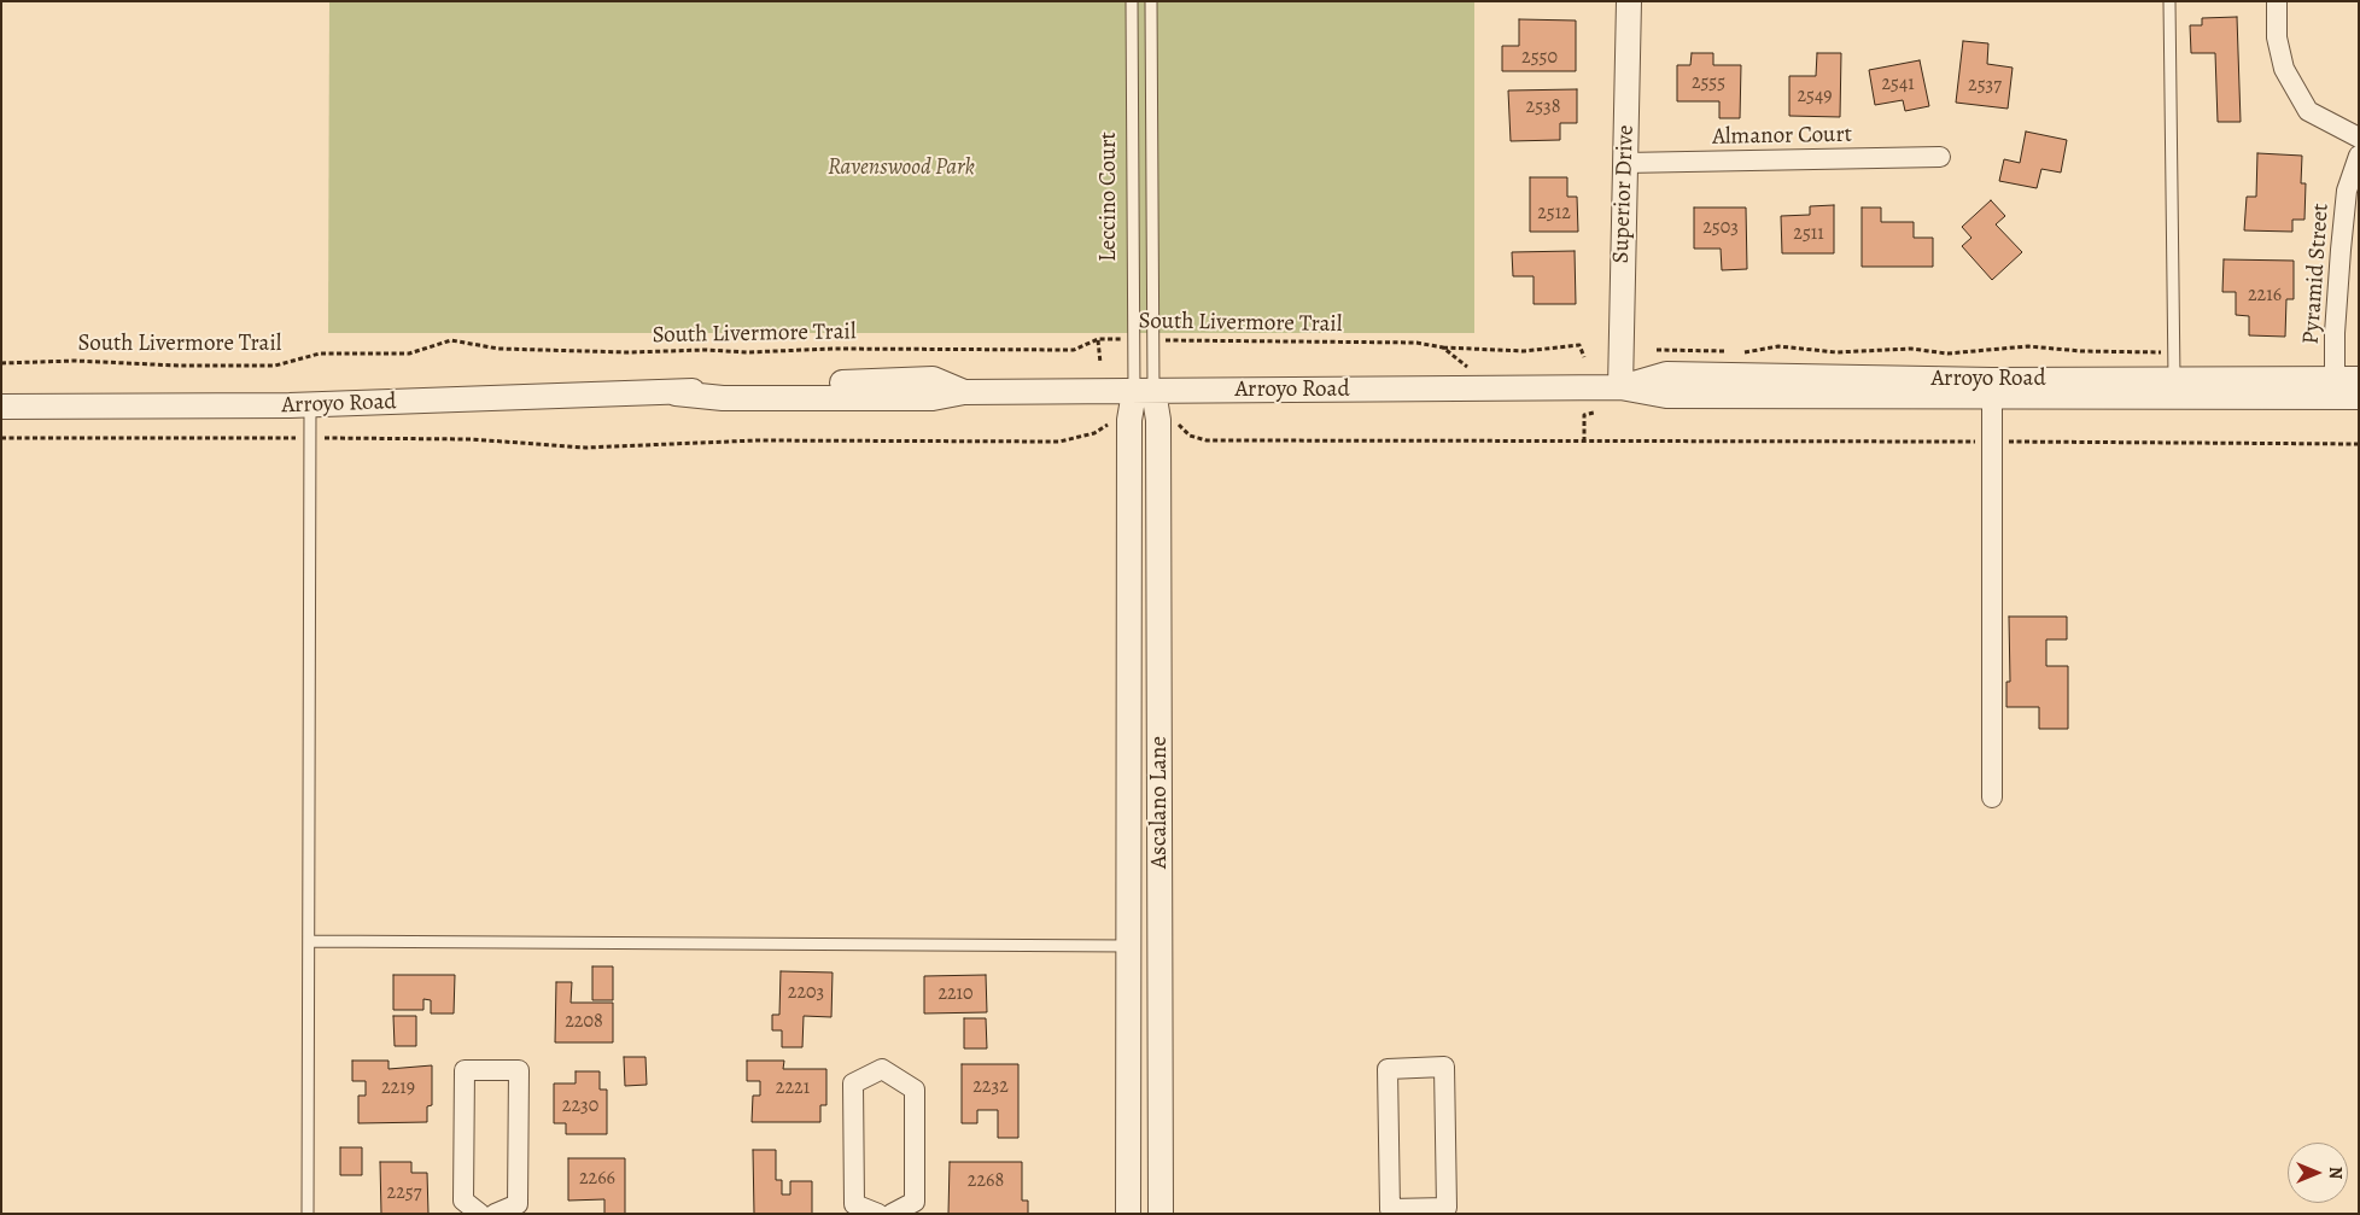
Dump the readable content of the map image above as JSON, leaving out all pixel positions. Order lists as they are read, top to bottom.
{
  "streets": {
    "street": [
      "Almanor Court",
      "Superior Drive",
      "Pyramid Street",
      "Arroyo Road",
      "Ascalano Lane"
    ],
    "lane": ["Leccino Court"],
    "path": ["South Livermore Trail"]
  },
  "crossings": [
    ["Almanor Court", "Superior Drive"],
    ["Superior Drive", "Arroyo Road"],
    ["Leccino Court", "South Livermore Trail"],
    ["Leccino Court", "Arroyo Road"],
    ["Leccino Court", "Ascalano Lane"],
    ["Pyramid Street", "Arroyo Road"],
    ["South Livermore Trail", "Arroyo Road"],
    ["Arroyo Road", "Ascalano Lane"]
  ],
  "parks": ["Ravenswood Park"],
  "house_numbers": [
    "2550",
    "2555",
    "2541",
    "2537",
    "2549",
    "2538",
    "2512",
    "2503",
    "2511",
    "2216",
    "2203",
    "2210",
    "2208",
    "2232",
    "2219",
    "2221",
    "2230",
    "2266",
    "2268",
    "2257"
  ],
  "north": "right"
}
